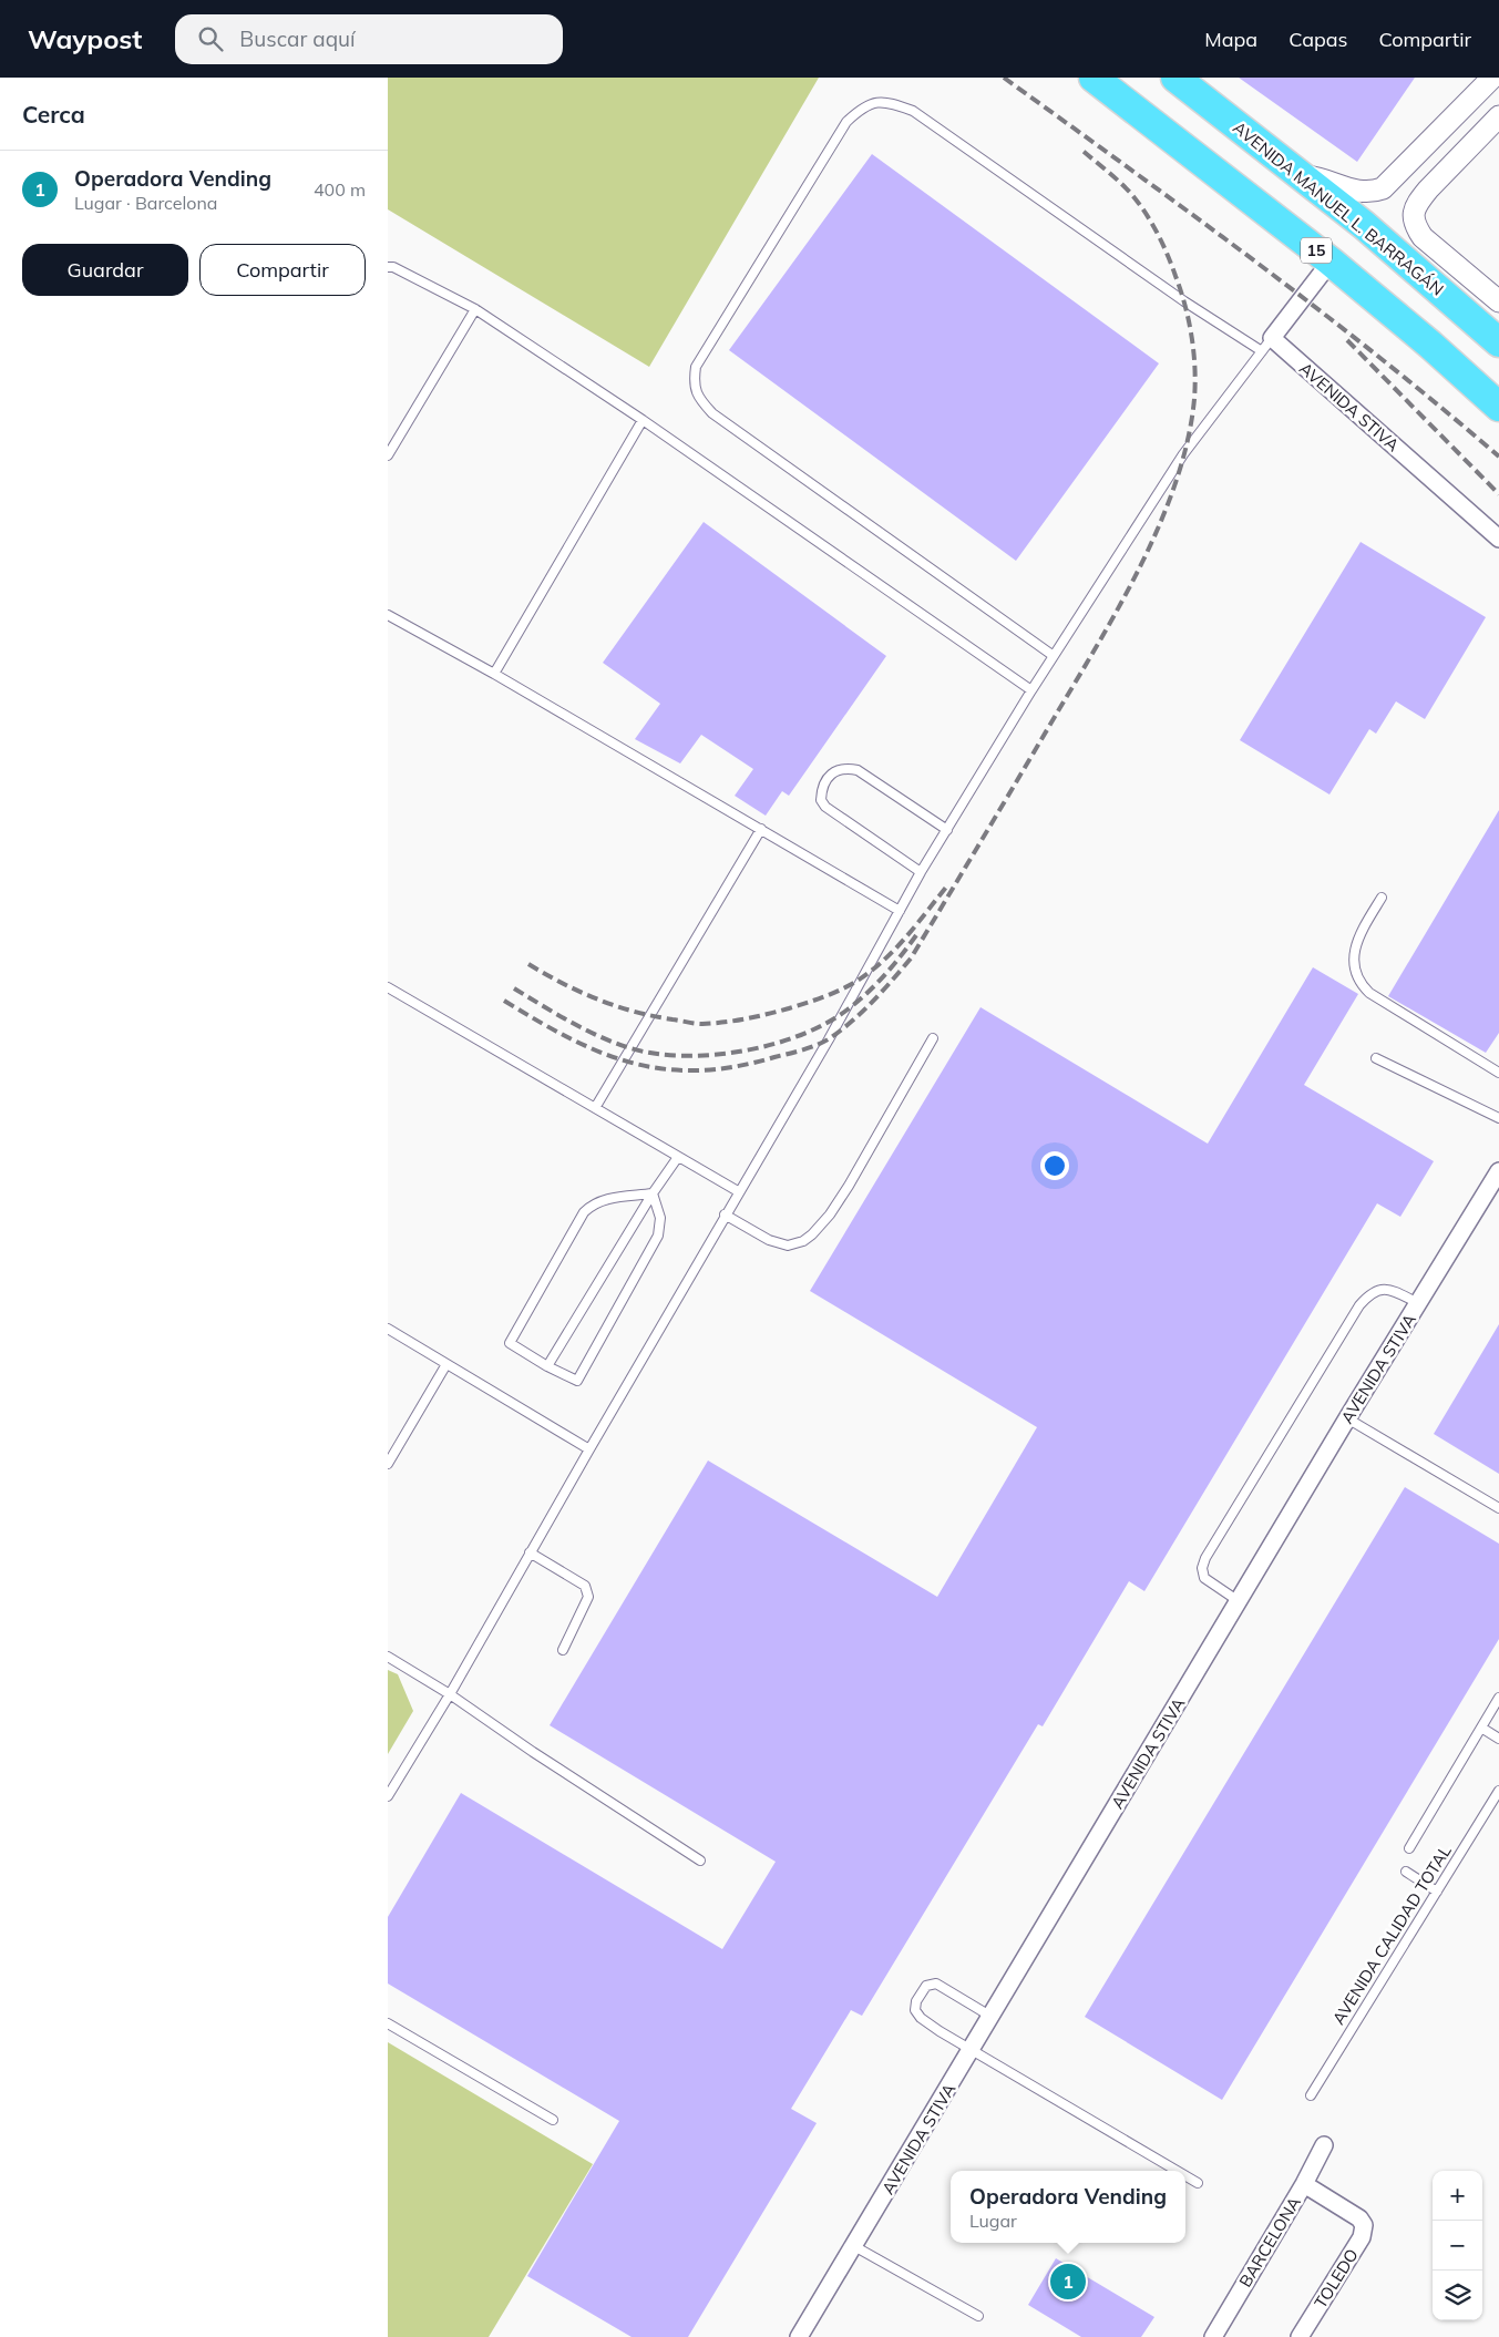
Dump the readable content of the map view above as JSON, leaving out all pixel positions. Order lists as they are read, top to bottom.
{
  "streets": {
    "highway": ["AVENIDA MANUEL L. BARRAGÁN", "15"],
    "street": ["AVENIDA STIVA", "BARCELONA", "TOLEDO"],
    "lane": ["AVENIDA CALIDAD TOTAL"]
  },
  "crossings": [
    ["BARCELONA", "TOLEDO"]
  ],
  "page": {
    "header": "Waypost",
    "search": "Buscar aquí",
    "nav": ["Mapa", "Capas", "Compartir"],
    "heading": "Cerca",
    "list": [
      {
        "mark": "1",
        "name": "Operadora Vending",
        "note": "Lugar · Barcelona",
        "value": "400 m"
      }
    ],
    "buttons": ["Guardar", "Compartir"],
    "map_buttons": ["+", "−"],
    "popup": ["Operadora Vending", "Lugar"],
    "pins": "1"
  }
}
